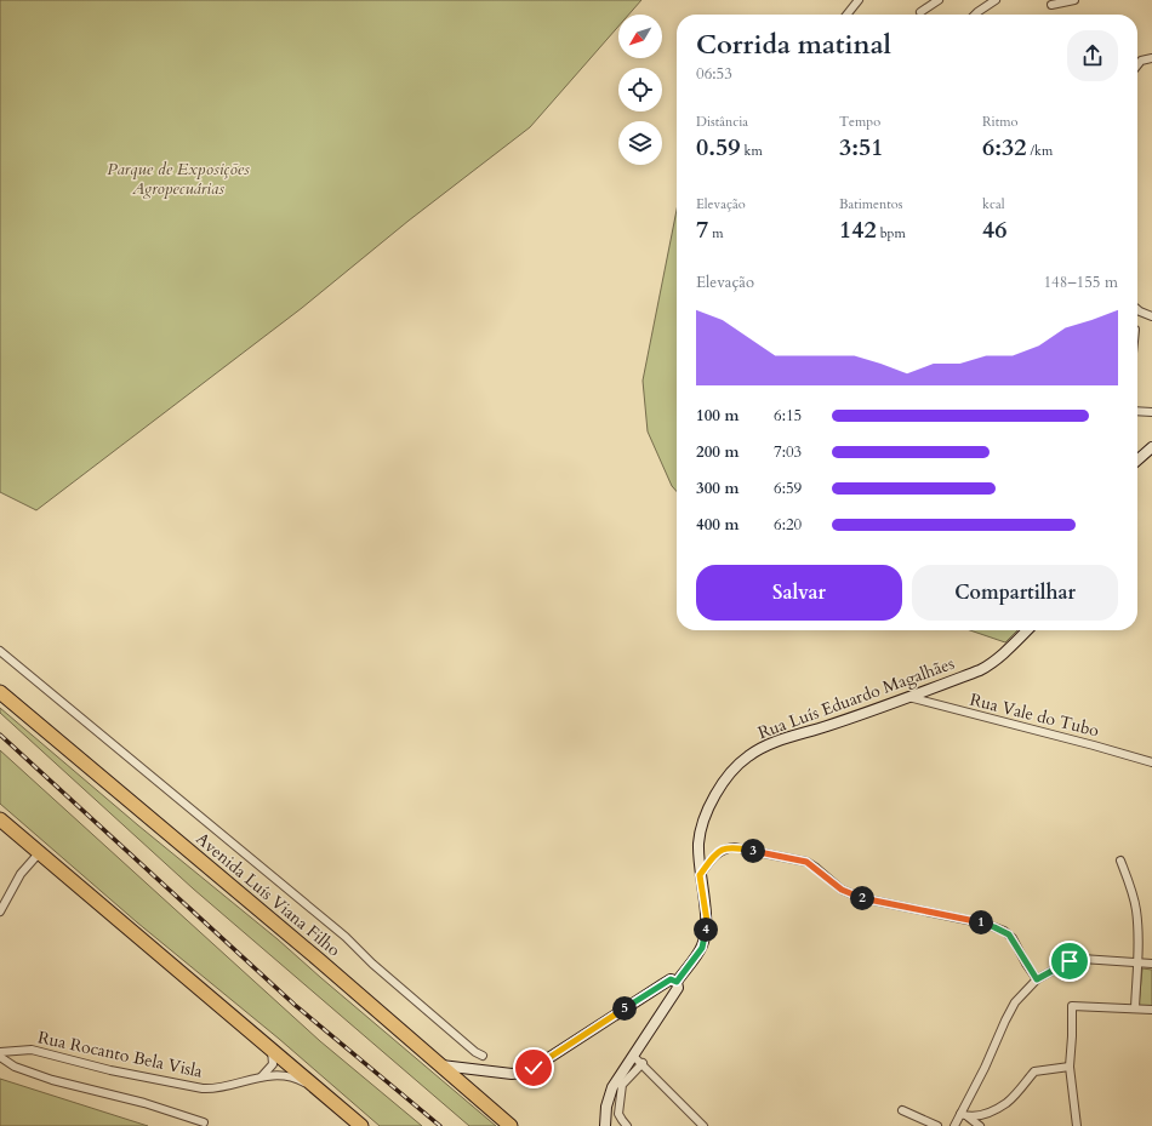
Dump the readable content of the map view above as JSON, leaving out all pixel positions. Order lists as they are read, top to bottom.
{
  "streets": {
    "highway": ["Avenida Luís Viana Filho"],
    "main road": ["Rua Luís Eduardo Magalhães"],
    "street": ["Rua Vale do Tubo", "Rua Rocanto Bela Visla"]
  },
  "crossings": [
    ["Rua Luís Eduardo Magalhães", "Rua Vale do Tubo"]
  ],
  "parks": ["Parque de Exposições Agropecuárias"],
  "north": "bottom left",
  "page": {
    "heading": ["Corrida matinal", "06:53"],
    "stats": [
      ["Distância", "0.59 km"],
      ["Tempo", "3:51"],
      ["Ritmo", "6:32 /km"],
      ["Elevação", "7 m"],
      ["Batimentos", "142 bpm"],
      ["kcal", "46"]
    ],
    "chart": ["Elevação", "148–155 m"],
    "list": [
      {
        "name": "100 m",
        "note": "6:15"
      },
      {
        "name": "200 m",
        "note": "7:03"
      },
      {
        "name": "300 m",
        "note": "6:59"
      },
      {
        "name": "400 m",
        "note": "6:20"
      }
    ],
    "buttons": ["Salvar", "Compartilhar"],
    "pins": [
      "3",
      "2",
      "1",
      "4",
      "5"
    ]
  }
}
